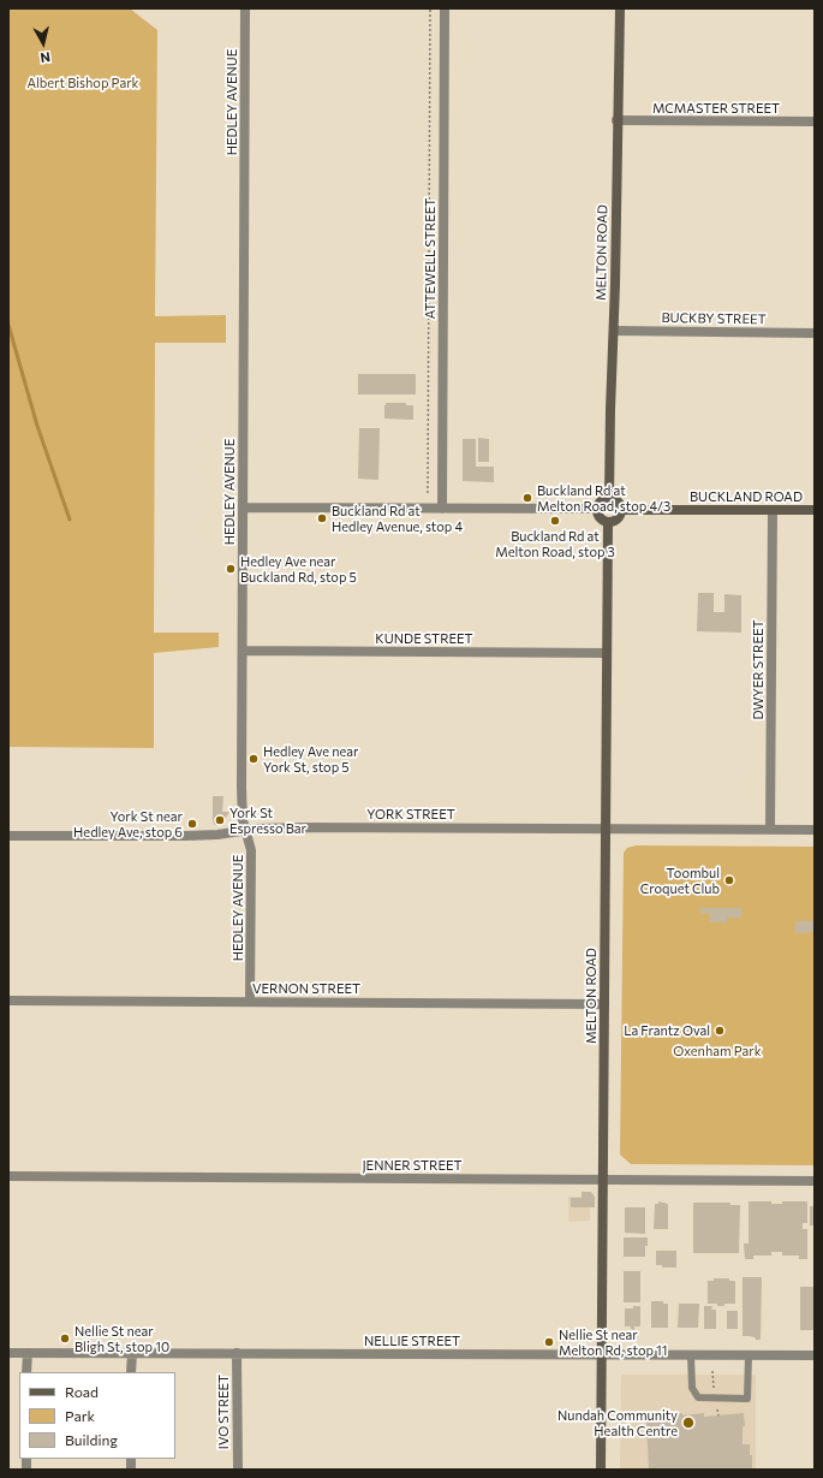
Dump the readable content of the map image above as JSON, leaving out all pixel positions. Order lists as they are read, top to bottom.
{
  "streets": {
    "street": [
      "HEDLEY AVENUE",
      "MCMASTER STREET",
      "MELTON ROAD",
      "ATTEWELL STREET",
      "BUCKBY STREET",
      "BUCKLAND ROAD",
      "KUNDE STREET",
      "DWYER STREET",
      "YORK STREET",
      "VERNON STREET",
      "JENNER STREET",
      "NELLIE STREET",
      "IVO STREET"
    ]
  },
  "crossings": [
    ["HEDLEY AVENUE", "KUNDE STREET"],
    ["HEDLEY AVENUE", "YORK STREET"],
    ["HEDLEY AVENUE", "VERNON STREET"],
    ["MCMASTER STREET", "MELTON ROAD"],
    ["MELTON ROAD", "BUCKBY STREET"],
    ["MELTON ROAD", "BUCKLAND ROAD"],
    ["MELTON ROAD", "KUNDE STREET"],
    ["MELTON ROAD", "YORK STREET"],
    ["MELTON ROAD", "VERNON STREET"],
    ["MELTON ROAD", "JENNER STREET"],
    ["MELTON ROAD", "NELLIE STREET"],
    ["BUCKLAND ROAD", "DWYER STREET"],
    ["DWYER STREET", "YORK STREET"],
    ["NELLIE STREET", "IVO STREET"]
  ],
  "parks": ["Albert Bishop Park", "Oxenham Park"],
  "places": [
    "Buckland Rd at Melton Road, stop 4/3",
    "Buckland Rd at Hedley Avenue, stop 4",
    "Buckland Rd at Melton Road, stop 3",
    "Hedley Ave near Buckland Rd, stop 5",
    "Hedley Ave near York St, stop 5",
    "York St Espresso Bar",
    "York St near Hedley Ave, stop 6",
    "Toombul Croquet Club",
    "La Frantz Oval",
    "Nellie St near Bligh St, stop 10",
    "Nellie St near Melton Rd, stop 11",
    "Nundah Community Health Centre"
  ],
  "legend": ["Road", "Park", "Building"],
  "north": "bottom"
}
